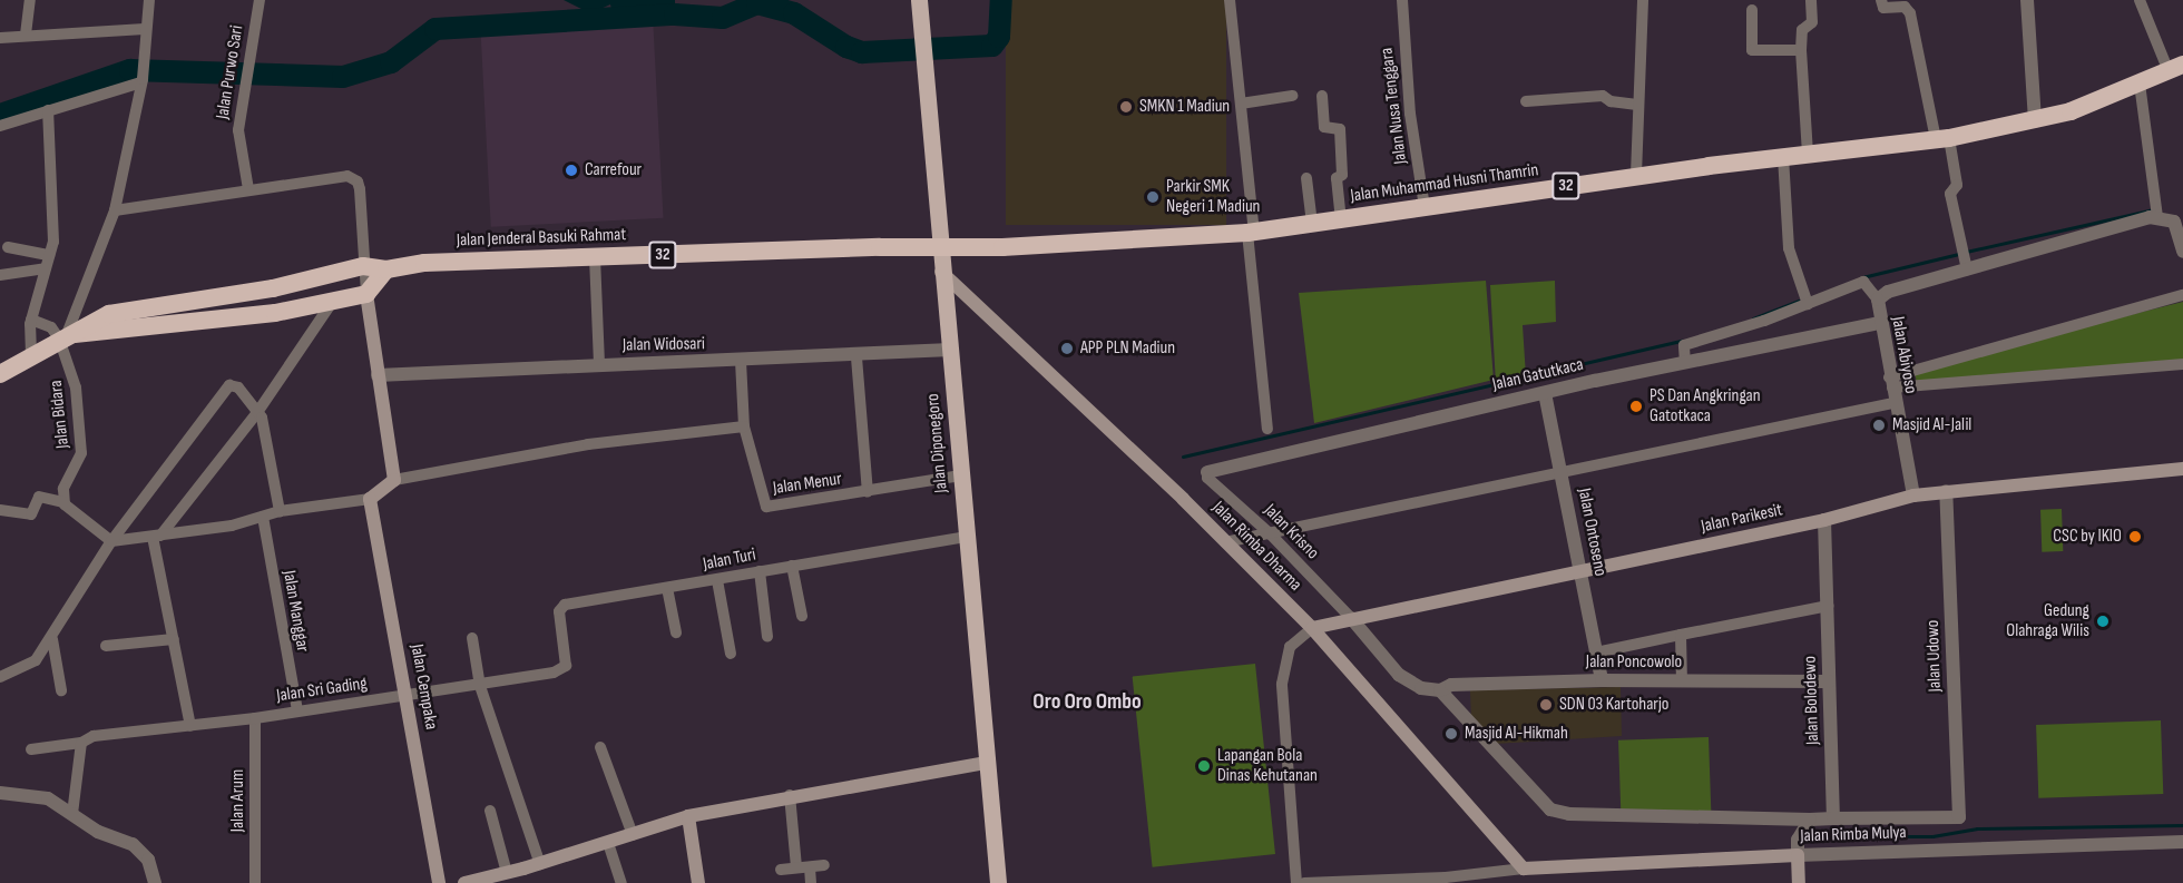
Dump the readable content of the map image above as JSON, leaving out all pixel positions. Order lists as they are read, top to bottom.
{
  "streets": {
    "highway": ["Jalan Muhammad Husni Thamrin", "32", "Jalan Jenderal Basuki Rahmat"],
    "main road": [
      "Jalan Diponegoro",
      "Jalan Parikesit",
      "Jalan Rimba Dharma",
      "Jalan Cempaka",
      "Jalan Rimba Mulya"
    ],
    "street": [
      "Jalan Purwo Sari",
      "Jalan Nusa Tenggara",
      "Jalan Widosari",
      "Jalan Abiyoso",
      "Jalan Gatutkaca",
      "Jalan Bidara",
      "Jalan Menur",
      "Jalan Krisno",
      "Jalan Ontoseno",
      "Jalan Turi",
      "Jalan Manggar",
      "Jalan Udowo",
      "Jalan Poncowolo",
      "Jalan Sri Gading",
      "Jalan Bolodewo",
      "Jalan Arum"
    ]
  },
  "crossings": [
    ["Jalan Nusa Tenggara", "Jalan Muhammad Husni Thamrin"],
    ["Jalan Muhammad Husni Thamrin", "Jalan Jenderal Basuki Rahmat"],
    ["Jalan Muhammad Husni Thamrin", "Jalan Diponegoro"],
    ["Jalan Jenderal Basuki Rahmat", "Jalan Bidara"],
    ["Jalan Jenderal Basuki Rahmat", "Jalan Diponegoro"],
    ["Jalan Widosari", "Jalan Diponegoro"],
    ["Jalan Widosari", "Jalan Menur"],
    ["Jalan Abiyoso", "Jalan Gatutkaca"],
    ["Jalan Abiyoso", "Jalan Parikesit"],
    ["Jalan Gatutkaca", "Jalan Krisno"],
    ["Jalan Gatutkaca", "Jalan Ontoseno"],
    ["Jalan Diponegoro", "Jalan Menur"],
    ["Jalan Diponegoro", "Jalan Rimba Dharma"],
    ["Jalan Diponegoro", "Jalan Turi"],
    ["Jalan Parikesit", "Jalan Krisno"],
    ["Jalan Parikesit", "Jalan Ontoseno"],
    ["Jalan Parikesit", "Jalan Rimba Dharma"],
    ["Jalan Parikesit", "Jalan Udowo"],
    ["Jalan Parikesit", "Jalan Bolodewo"],
    ["Jalan Ontoseno", "Jalan Poncowolo"],
    ["Jalan Rimba Dharma", "Jalan Rimba Mulya"],
    ["Jalan Turi", "Jalan Sri Gading"],
    ["Jalan Manggar", "Jalan Sri Gading"],
    ["Jalan Udowo", "Jalan Bolodewo"],
    ["Jalan Poncowolo", "Jalan Bolodewo"],
    ["Jalan Cempaka", "Jalan Sri Gading"],
    ["Jalan Sri Gading", "Jalan Arum"]
  ],
  "districts": ["Oro Oro Ombo"],
  "places": [
    "SMKN 1 Madiun",
    "Carrefour",
    "Parkir SMK Negeri 1 Madiun",
    "APP PLN Madiun",
    "PS Dan Angkringan Gatotkaca",
    "Masjid Al-Jalil",
    "CSC by IKIO",
    "Gedung Olahraga Wilis",
    "SDN 03 Kartoharjo",
    "Masjid Al-Hikmah",
    "Lapangan Bola Dinas Kehutanan"
  ]
}
